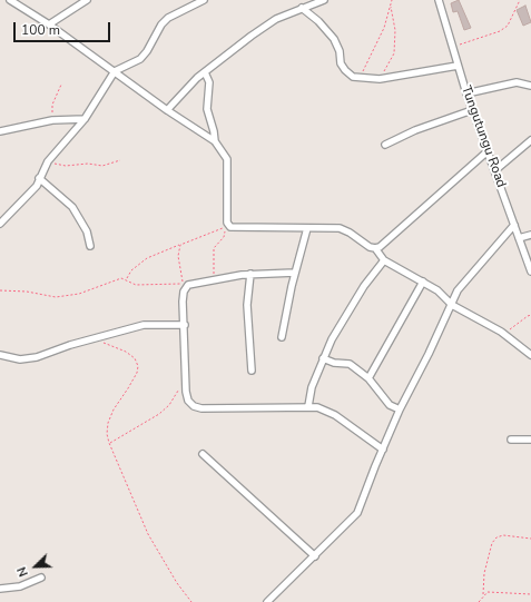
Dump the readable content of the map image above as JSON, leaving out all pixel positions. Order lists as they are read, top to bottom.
{
  "streets": {
    "street": ["Tungutungu Road"]
  },
  "scale_bar": "100 m",
  "north": "bottom left"
}
